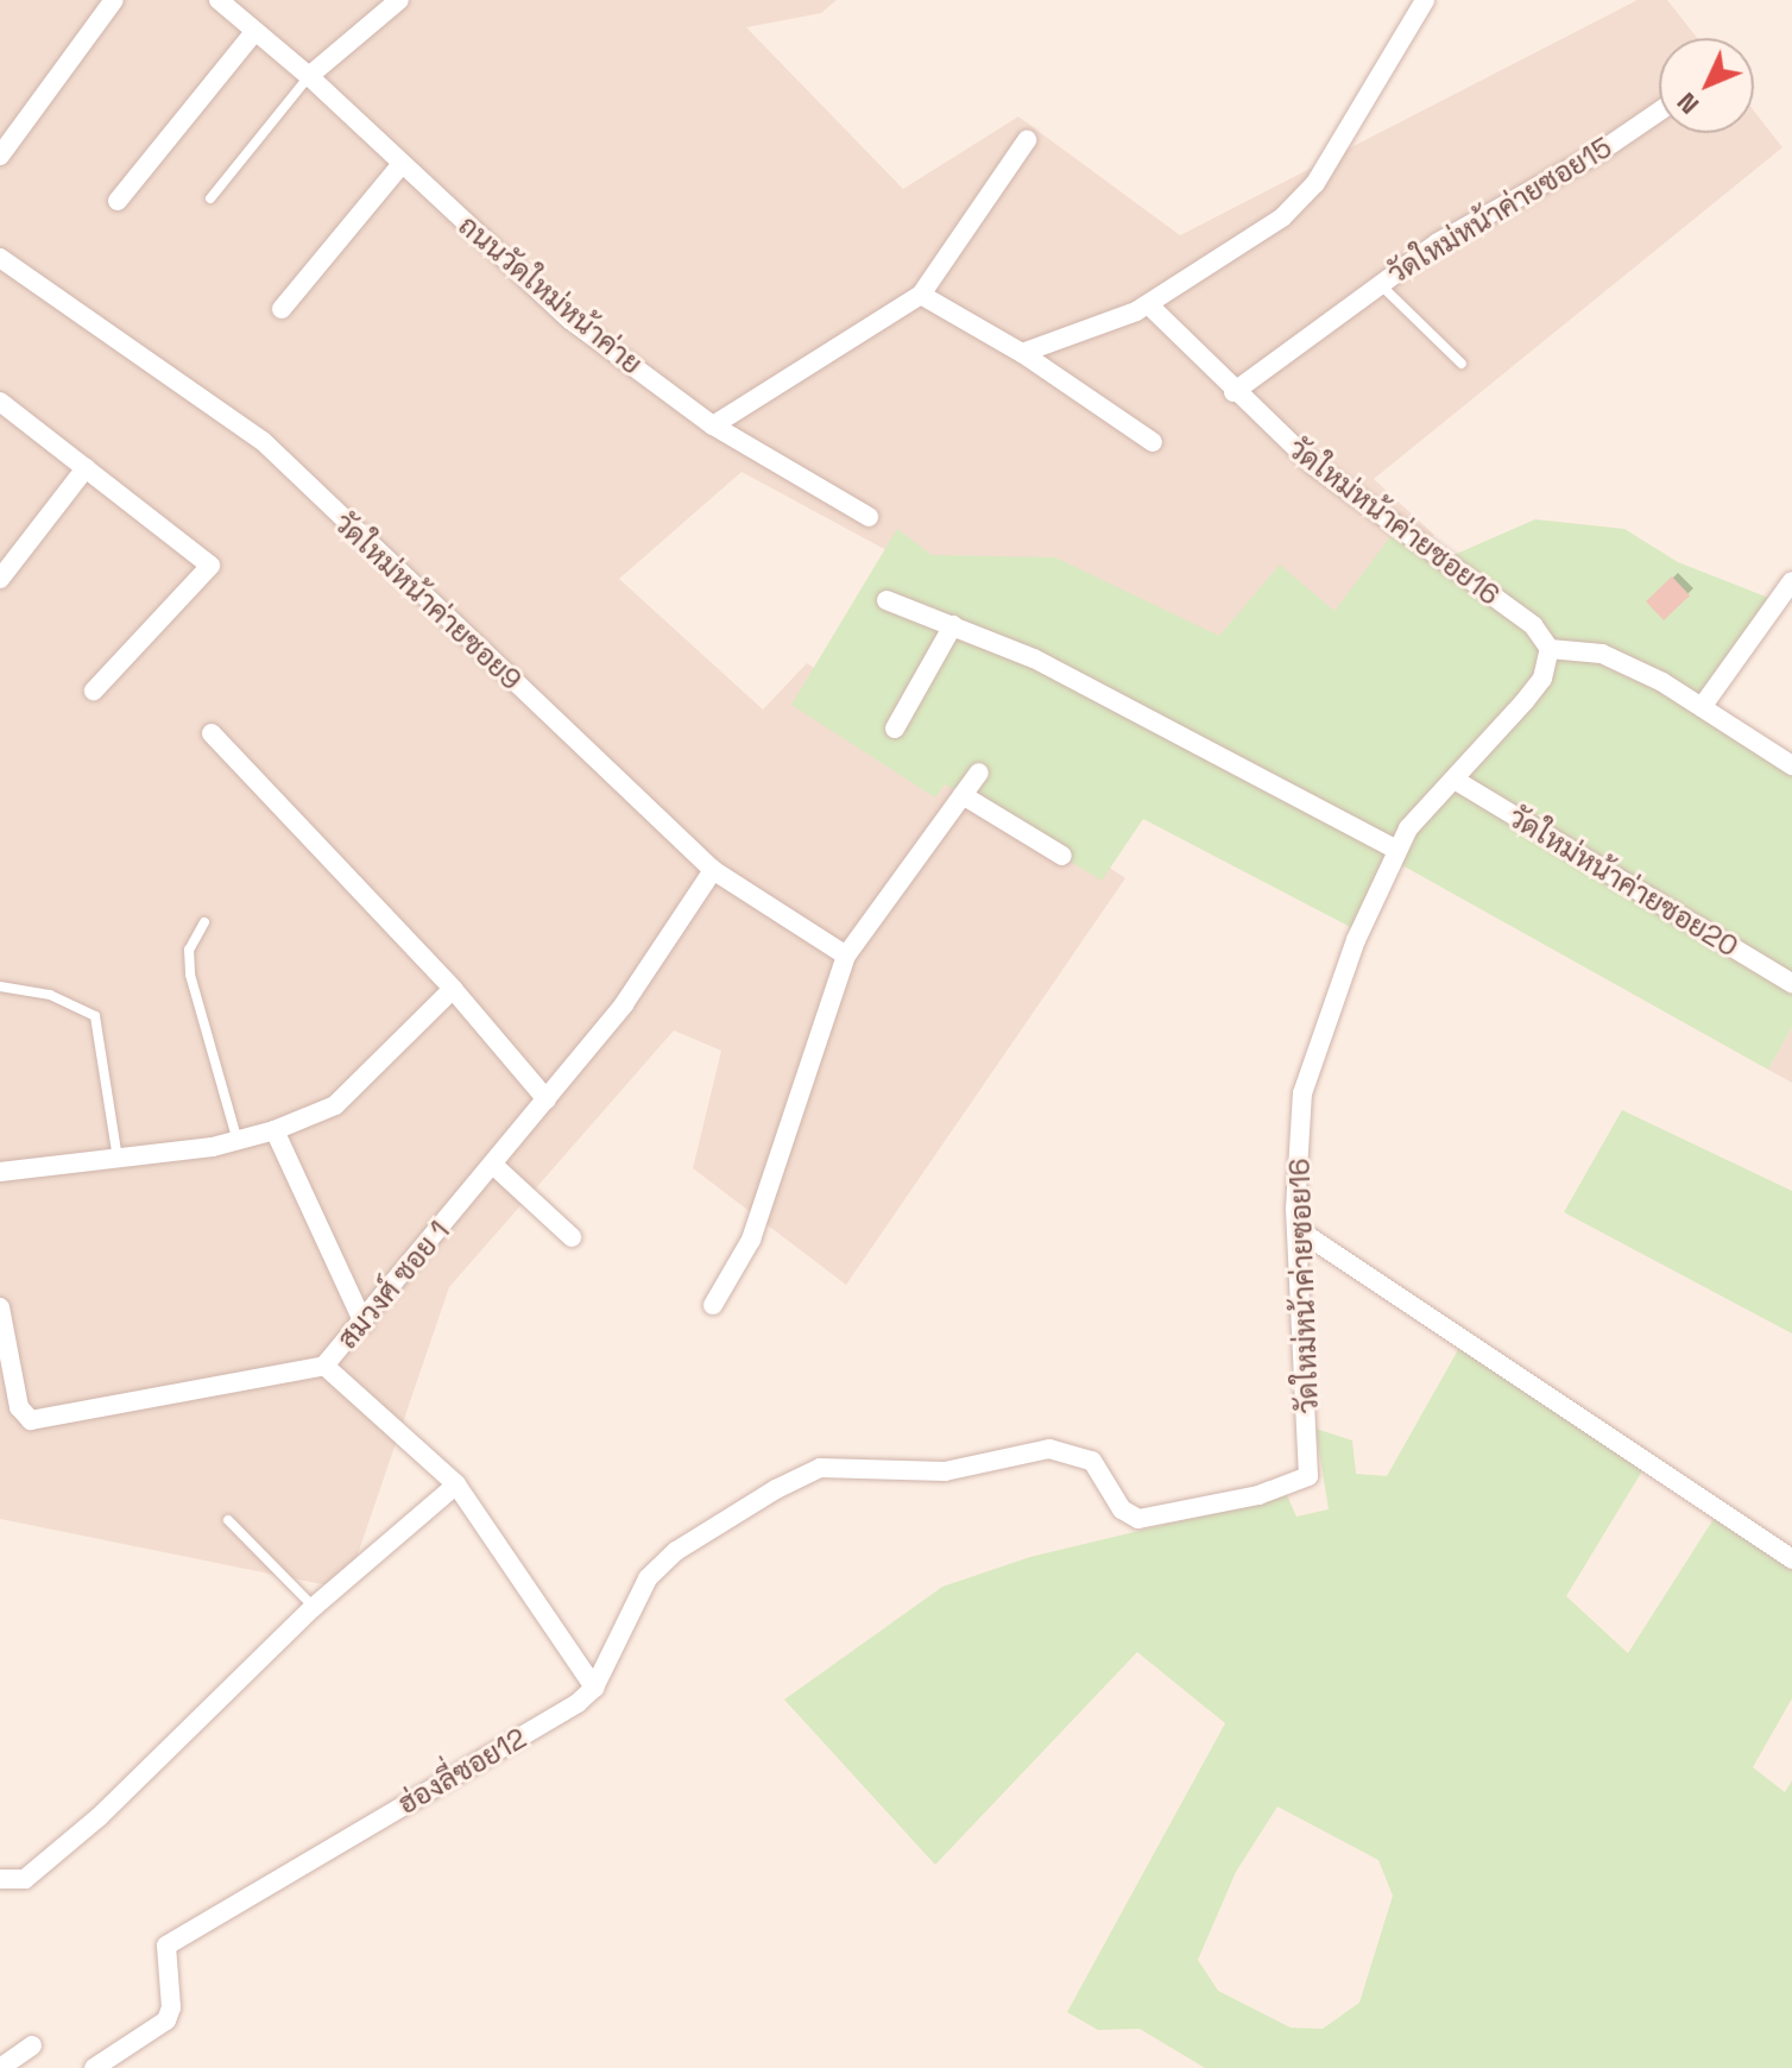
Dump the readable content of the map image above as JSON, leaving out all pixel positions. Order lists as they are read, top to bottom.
{
  "streets": {
    "street": [
      "วัดใหม่หน้าค่ายซอย15",
      "ถนนวัดใหม่หน้าค่าย",
      "วัดใหม่หน้าค่ายซอย16",
      "วัดใหม่หน้าค่ายซอย9",
      "วัดใหม่หน้าค่ายซอย20",
      "สมวงศ์ ซอย 1",
      "ฮ่องลี่ซอย12"
    ]
  },
  "crossings": [
    ["วัดใหม่หน้าค่ายซอย15", "วัดใหม่หน้าค่ายซอย16"],
    ["วัดใหม่หน้าค่ายซอย16", "วัดใหม่หน้าค่ายซอย20"],
    ["วัดใหม่หน้าค่ายซอย16", "ฮ่องลี่ซอย12"],
    ["วัดใหม่หน้าค่ายซอย9", "สมวงศ์ ซอย 1"]
  ],
  "north": "bottom left"
}
